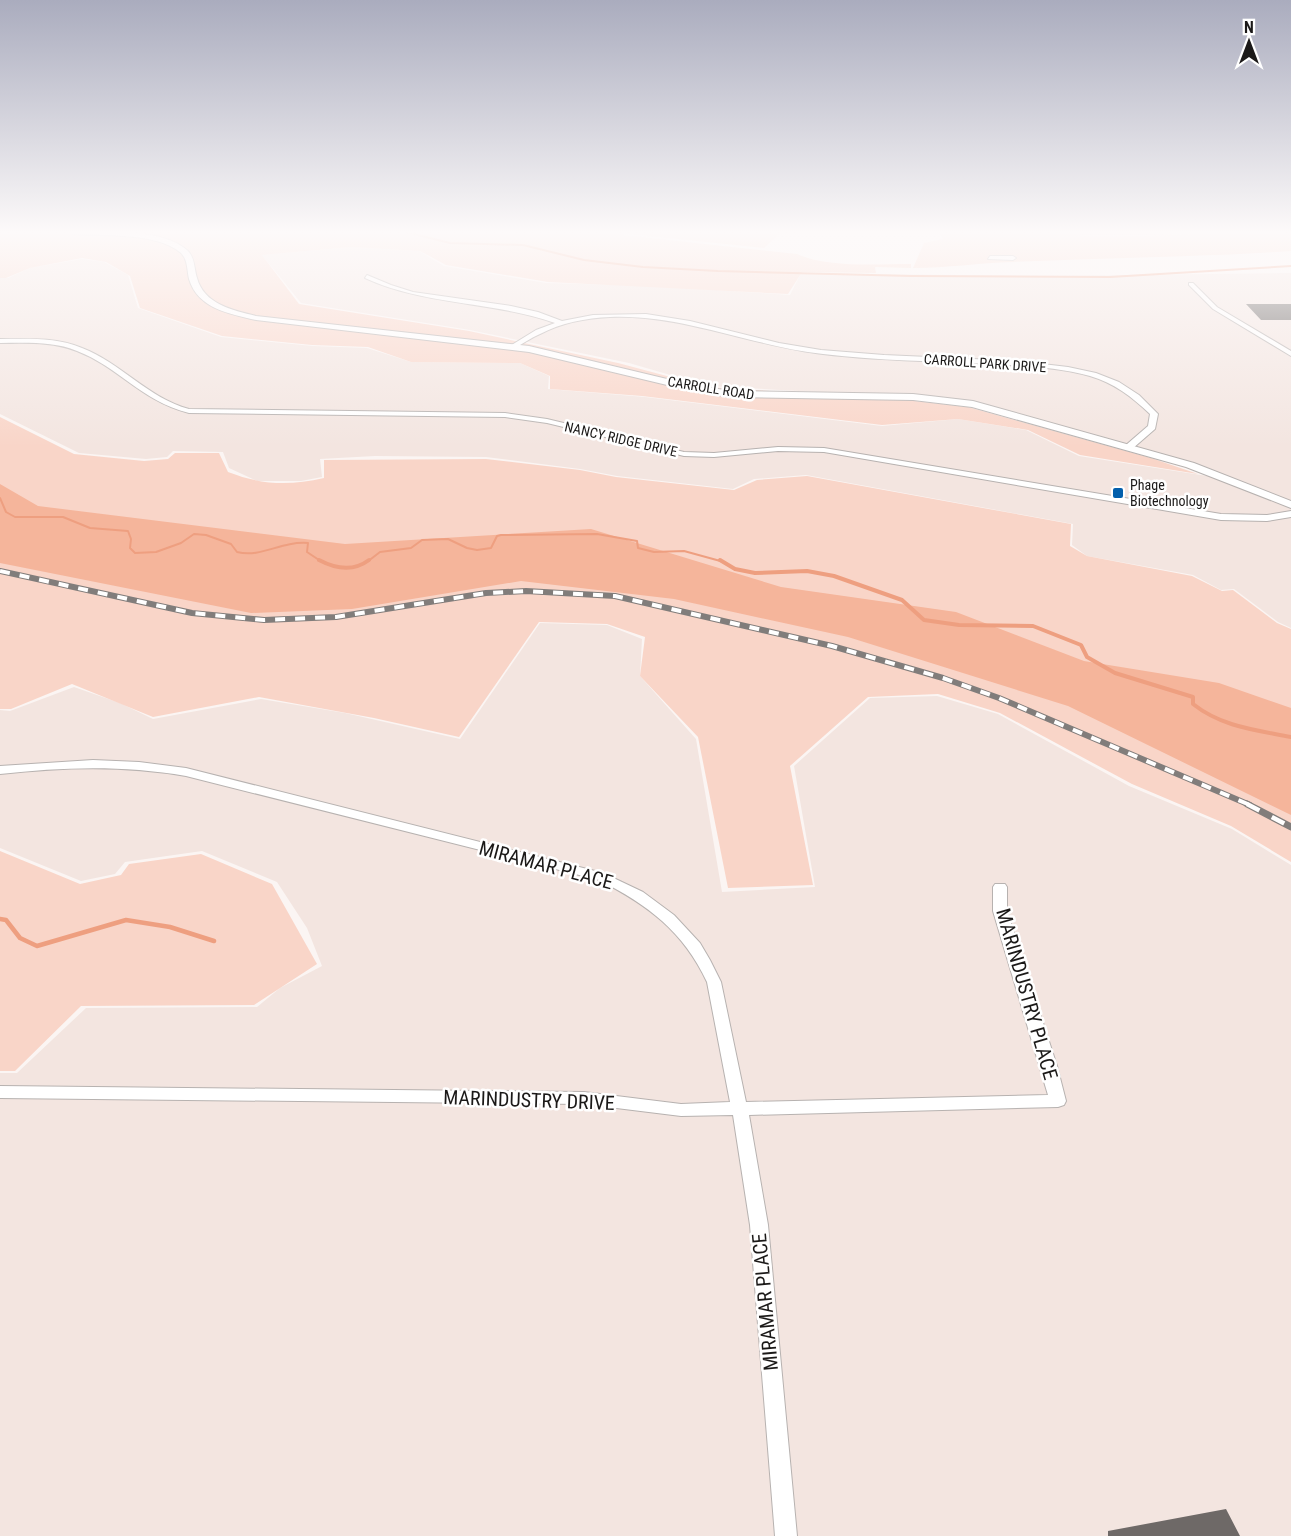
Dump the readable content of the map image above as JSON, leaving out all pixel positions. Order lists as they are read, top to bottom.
{
  "streets": {
    "main road": ["CARROLL ROAD"],
    "street": [
      "CARROLL PARK DRIVE",
      "NANCY RIDGE DRIVE",
      "MIRAMAR PLACE",
      "MARINDUSTRY PLACE",
      "MARINDUSTRY DRIVE"
    ]
  },
  "crossings": [
    ["CARROLL PARK DRIVE", "CARROLL ROAD"],
    ["MIRAMAR PLACE", "MARINDUSTRY DRIVE"],
    ["MARINDUSTRY PLACE", "MARINDUSTRY DRIVE"]
  ],
  "places": {
    "transit": ["Phage Biotechnology"]
  },
  "north": "top"
}
